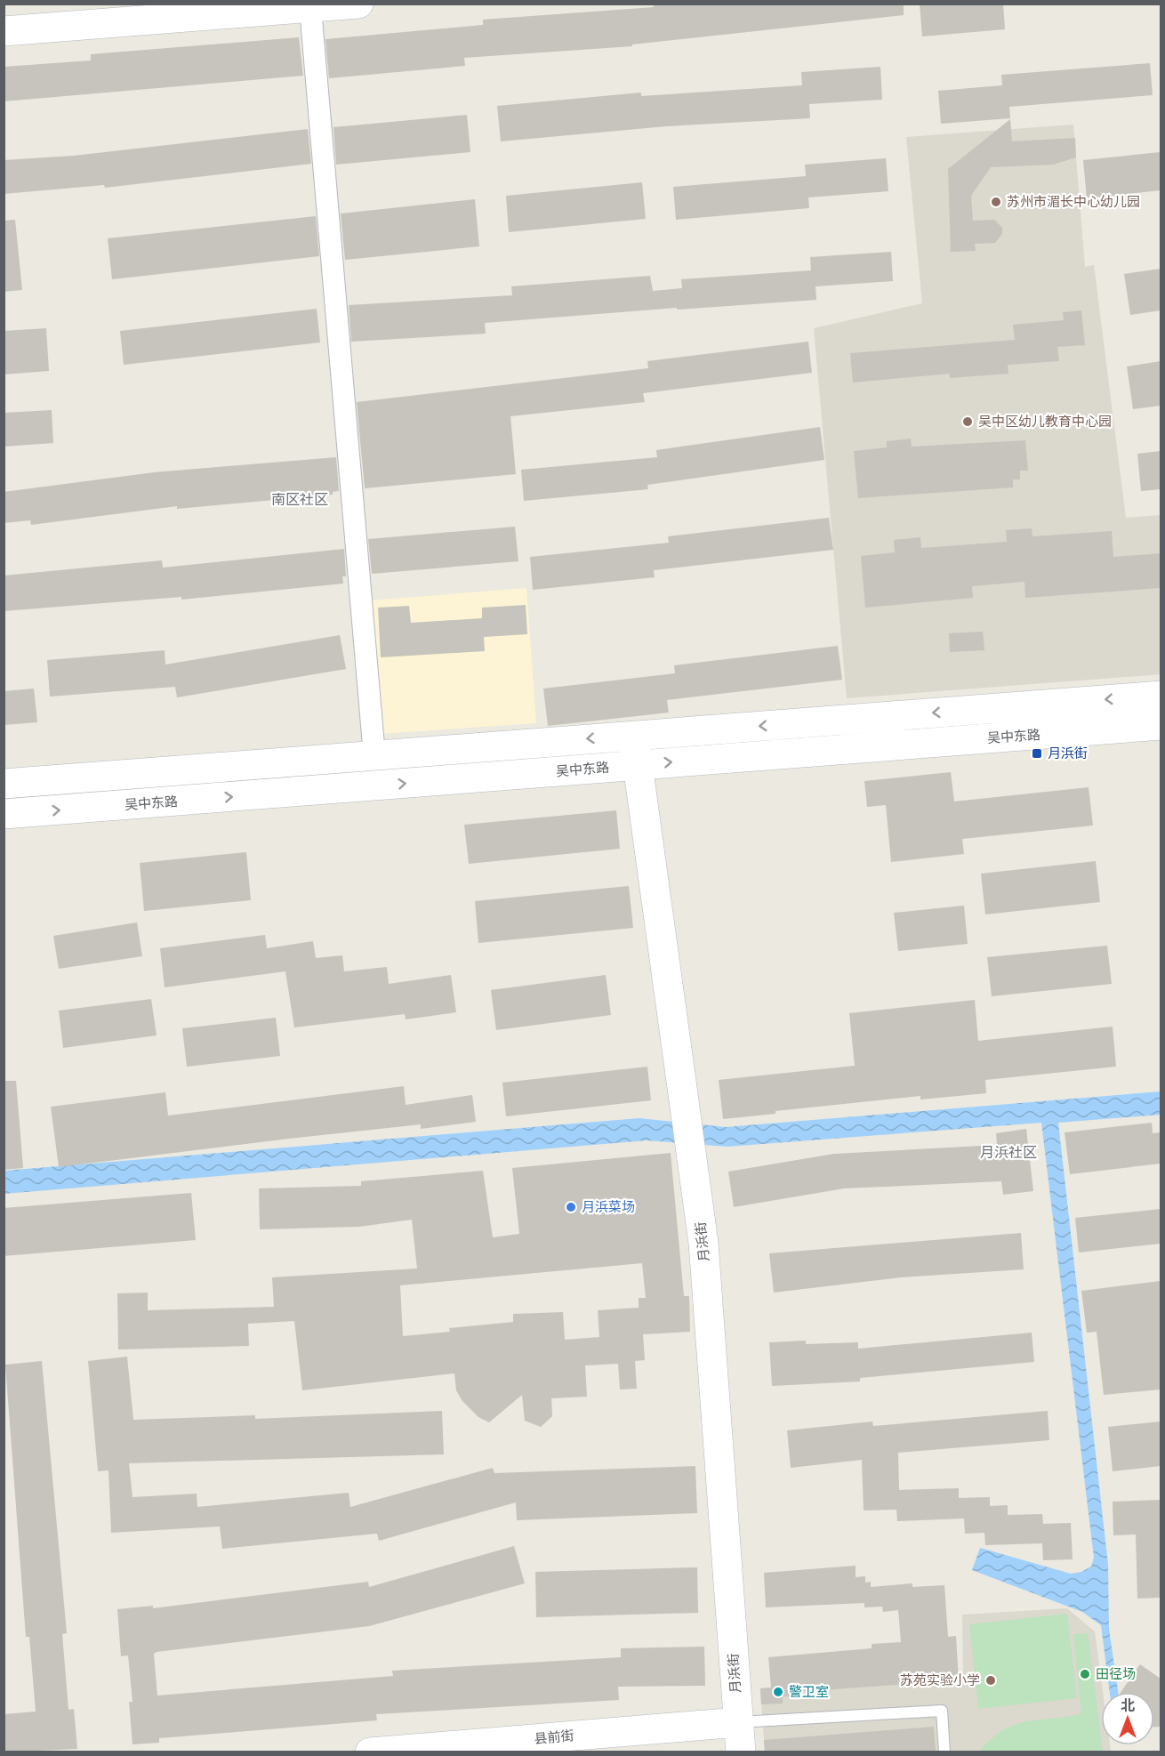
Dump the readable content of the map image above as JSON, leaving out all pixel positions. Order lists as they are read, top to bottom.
{
  "streets": {
    "main road": ["吴中东路", "月浜街", "县前街"]
  },
  "crossings": [
    ["吴中东路", "月浜街"],
    ["月浜街", "县前街"]
  ],
  "districts": ["南区社区", "月浜社区"],
  "places": {
    "other": [
      "苏州市湄长中心幼儿园",
      "吴中区幼儿教育中心园",
      "月浜菜场",
      "田径场",
      "苏苑实验小学",
      "警卫室"
    ],
    "transit": ["月浜街"]
  },
  "north": "top"
}
